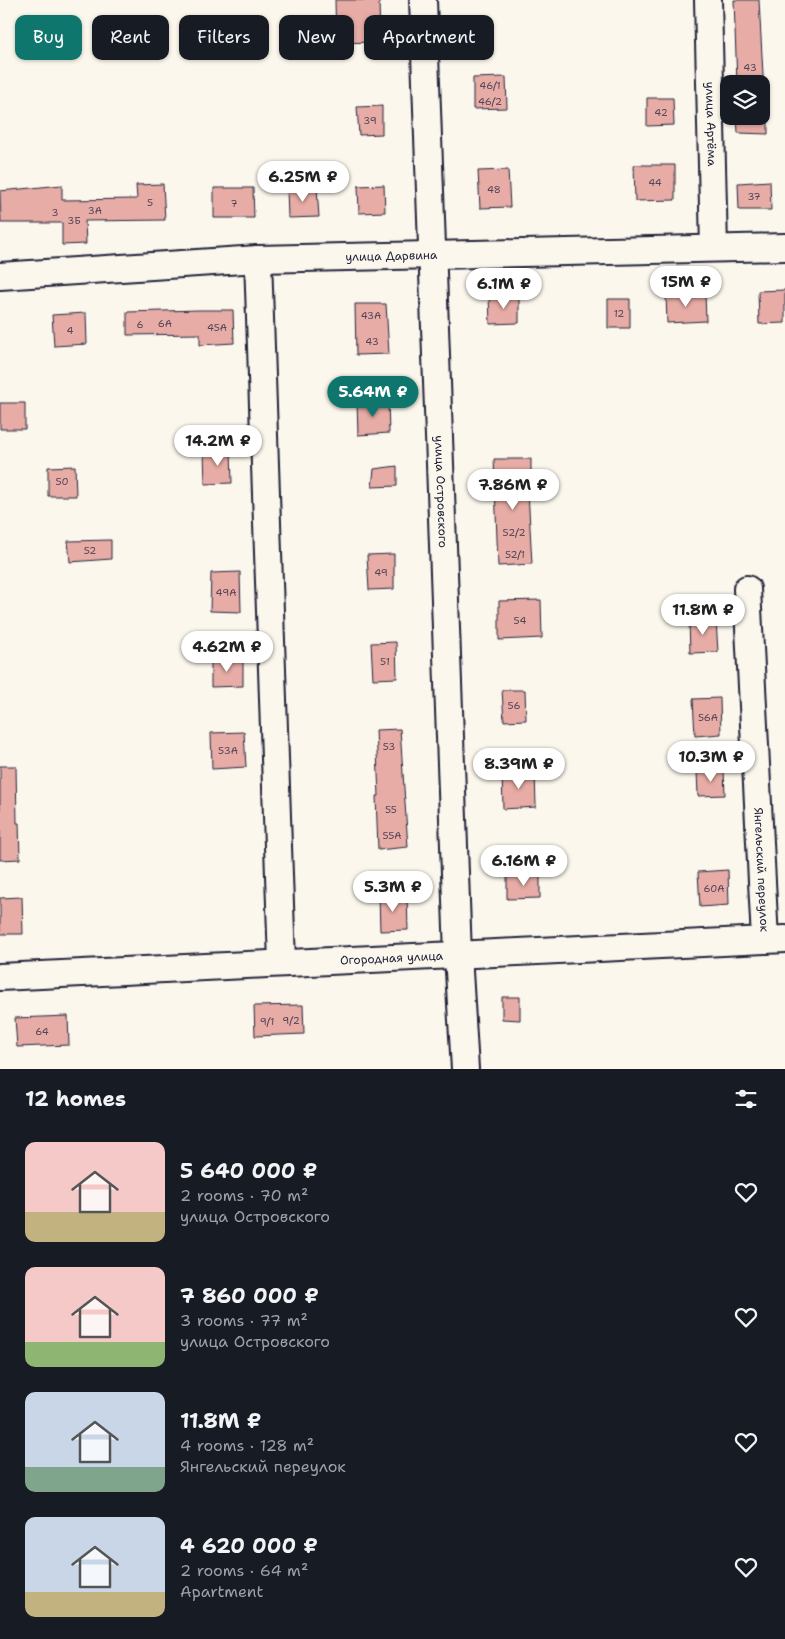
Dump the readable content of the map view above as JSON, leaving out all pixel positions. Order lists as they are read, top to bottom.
{
  "streets": {
    "street": [
      "улица Артёма",
      "улица Дарвина",
      "улица Островского",
      "Янгельский переулок",
      "Огородная улица"
    ]
  },
  "crossings": [
    ["улица Артёма", "улица Дарвина"],
    ["улица Дарвина", "улица Островского"],
    ["улица Островского", "Огородная улица"],
    ["Янгельский переулок", "Огородная улица"]
  ],
  "house_numbers": [
    "43",
    "46/1",
    "46/2",
    "42",
    "39",
    "44",
    "48",
    "37",
    "5",
    "7",
    "3А",
    "3",
    "3Б",
    "12",
    "43А",
    "6А",
    "6",
    "45А",
    "4",
    "43",
    "50",
    "52/2",
    "52",
    "52/1",
    "49",
    "49А",
    "54",
    "51",
    "56",
    "56А",
    "53",
    "53А",
    "55",
    "55А",
    "60А",
    "9/2",
    "9/1",
    "64"
  ],
  "page": {
    "chip": [
      "Buy",
      "Rent",
      "Filters",
      "New",
      "Apartment"
    ],
    "price": [
      "6.25M ₽",
      "15M ₽",
      "6.1M ₽",
      "5.64M ₽",
      "14.2M ₽",
      "7.86M ₽",
      "11.8M ₽",
      "4.62M ₽",
      "10.3M ₽",
      "8.39M ₽",
      "6.16M ₽",
      "5.3M ₽"
    ],
    "heading": "12 homes",
    "list": [
      {
        "name": "5 640 000 ₽",
        "note": "2 rooms · 70 m² · улица Островского"
      },
      {
        "name": "7 860 000 ₽",
        "note": "3 rooms · 77 m² · улица Островского"
      },
      {
        "name": "11.8M ₽",
        "note": "4 rooms · 128 m² · Янгельский переулок"
      },
      {
        "name": "4 620 000 ₽",
        "note": "2 rooms · 64 m² · Apartment"
      }
    ]
  }
}
